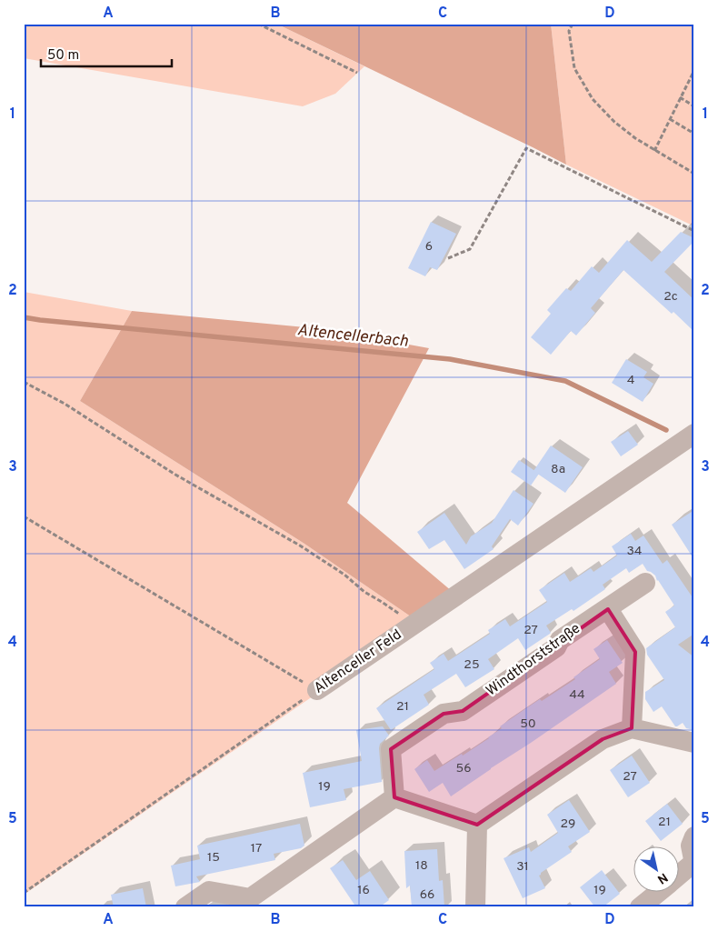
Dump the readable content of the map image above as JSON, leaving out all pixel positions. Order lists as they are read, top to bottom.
{
  "streets": {
    "street": ["Windthorststraße", "Altenceller Feld"]
  },
  "water": ["Altencellerbach"],
  "house_numbers": [
    "6",
    "2c",
    "4",
    "8a",
    "34",
    "27",
    "25",
    "44",
    "21",
    "50",
    "56",
    "27",
    "19",
    "21",
    "29",
    "17",
    "15",
    "18",
    "31",
    "16",
    "19",
    "66"
  ],
  "scale_bar": "50 m",
  "north": "bottom right",
  "grid": {
    "columns": [
      "A",
      "B",
      "C",
      "D"
    ],
    "rows": [
      "1",
      "2",
      "3",
      "4",
      "5"
    ]
  }
}
